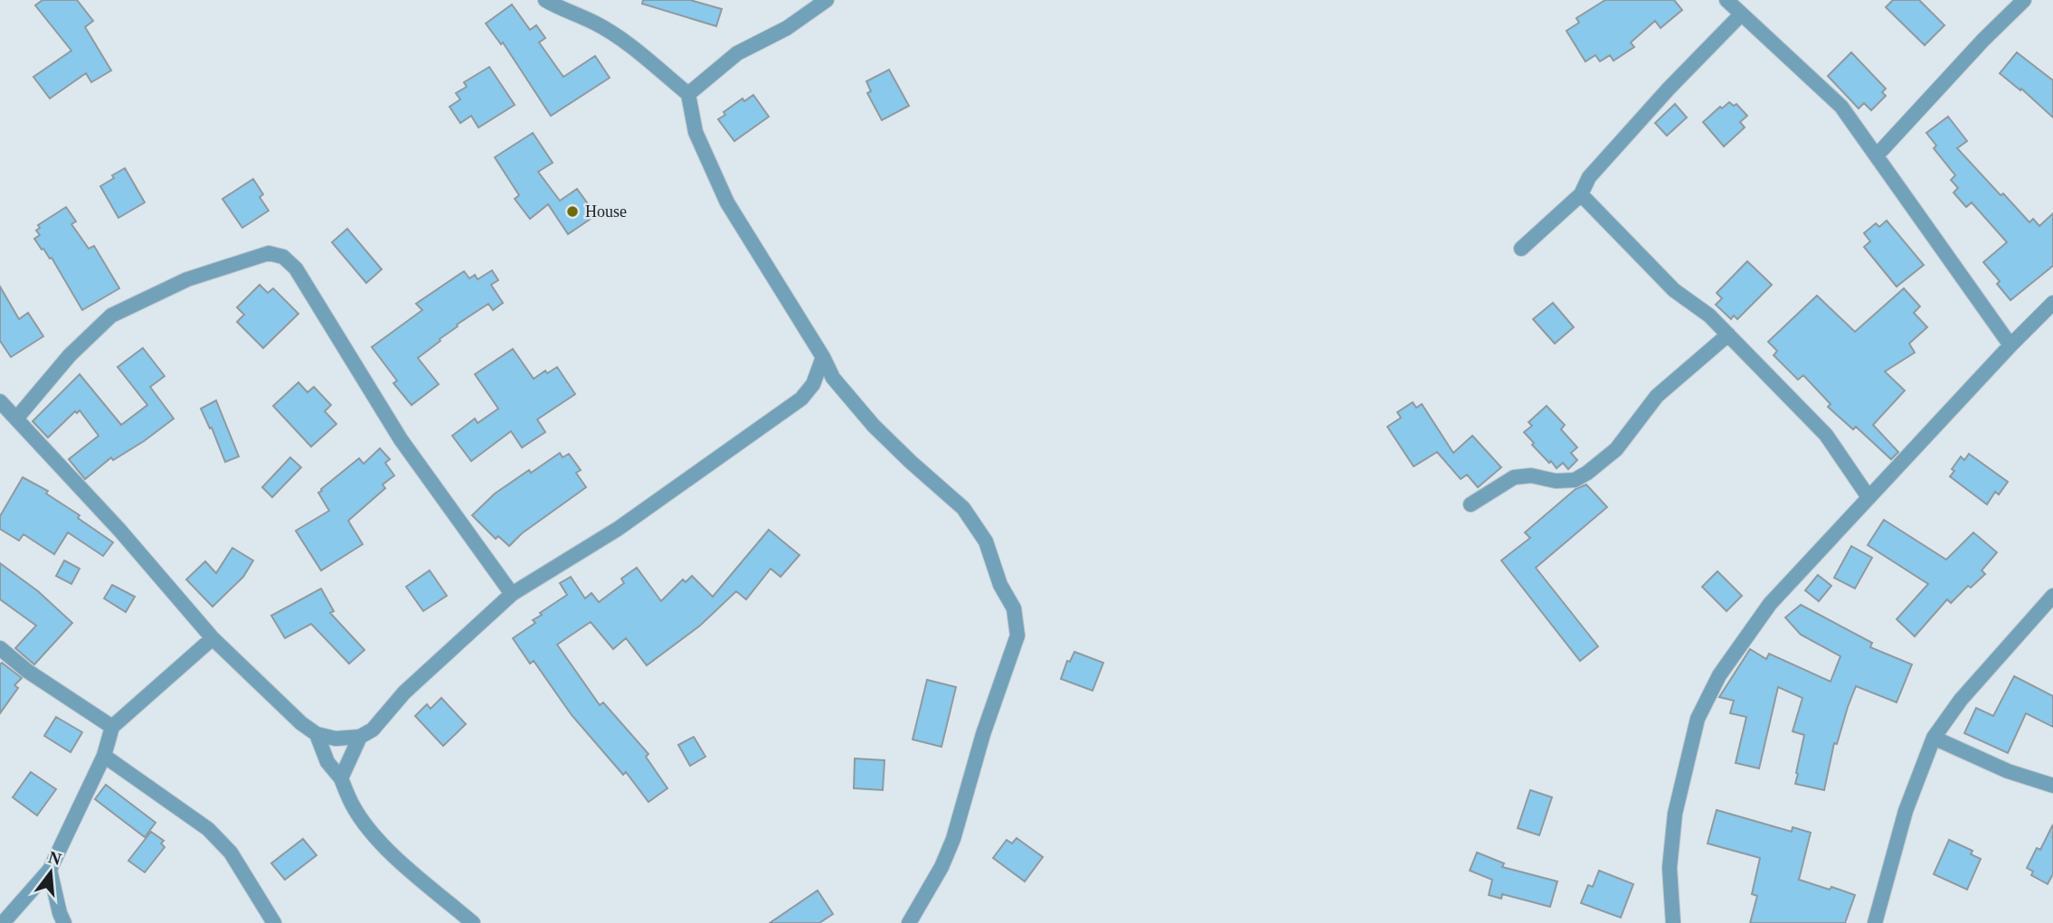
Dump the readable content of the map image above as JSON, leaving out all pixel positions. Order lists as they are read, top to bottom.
{
  "places": ["House"],
  "north": "top"
}
